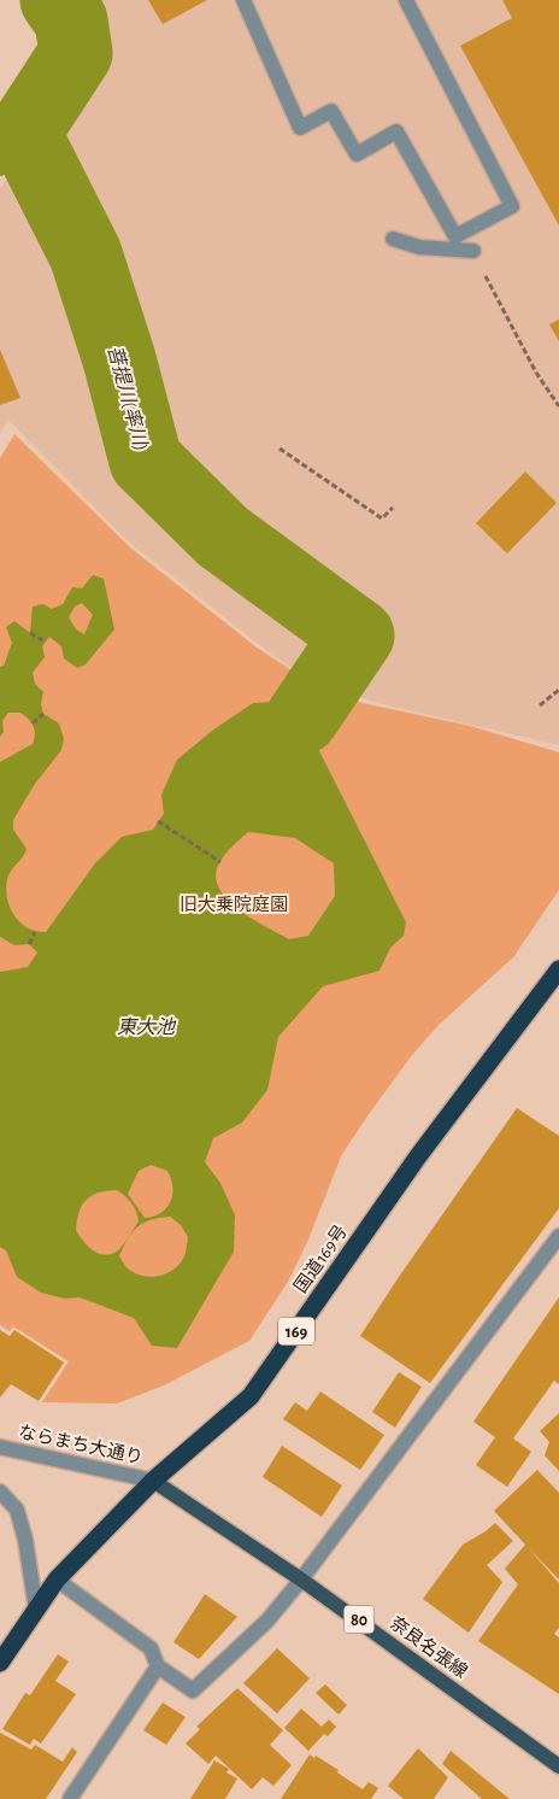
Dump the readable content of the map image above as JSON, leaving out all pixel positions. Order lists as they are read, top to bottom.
{
  "streets": {
    "highway": ["国道169号", "169"],
    "main road": ["80", "奈良名張線"],
    "street": ["ならまち大通り"]
  },
  "crossings": [
    ["国道169号", "ならまち大通り"],
    ["国道169号", "奈良名張線"],
    ["ならまち大通り", "奈良名張線"]
  ],
  "water": ["菩提川(率川)", "東大池"],
  "parks": ["旧大乗院庭園"]
}
